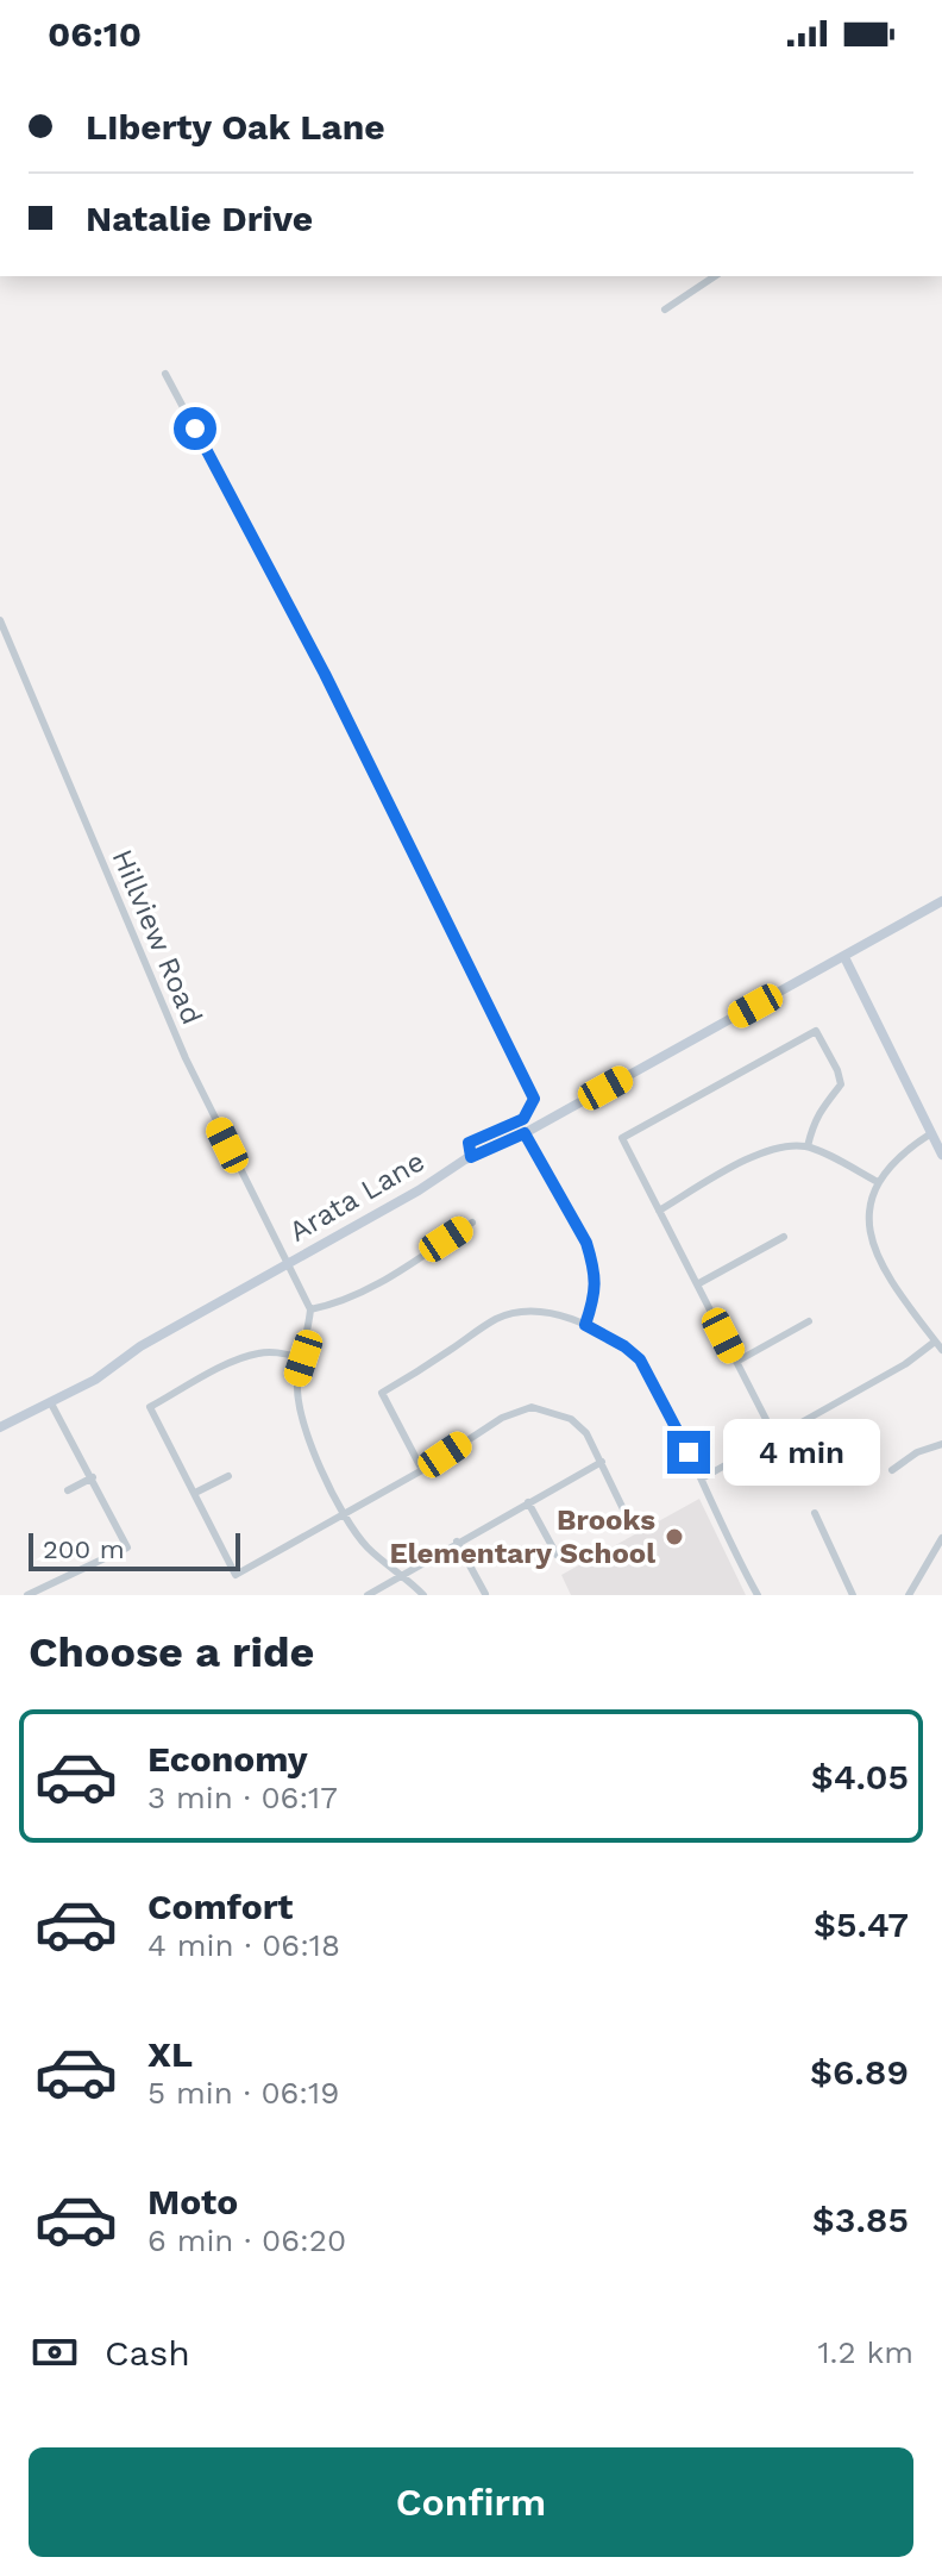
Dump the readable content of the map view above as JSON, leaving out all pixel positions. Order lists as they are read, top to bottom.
{
  "streets": {
    "street": ["Hillview Road", "Arata Lane"]
  },
  "crossings": [
    ["Hillview Road", "Arata Lane"]
  ],
  "places": ["Brooks Elementary School"],
  "scale_bar": "200 m",
  "page": {
    "status": "06:10",
    "banner": ["LIberty Oak Lane", "Natalie Drive"],
    "bubble": "4 min",
    "scale": "200 m",
    "heading": "Choose a ride",
    "list": [
      {
        "name": "Economy",
        "note": "3 min · 06:17",
        "value": "$4.05"
      },
      {
        "name": "Comfort",
        "note": "4 min · 06:18",
        "value": "$5.47"
      },
      {
        "name": "XL",
        "note": "5 min · 06:19",
        "value": "$6.89"
      },
      {
        "name": "Moto",
        "note": "6 min · 06:20",
        "value": "$3.85"
      }
    ],
    "pay": ["Cash", "1.2 km"],
    "buttons": "Confirm"
  }
}
